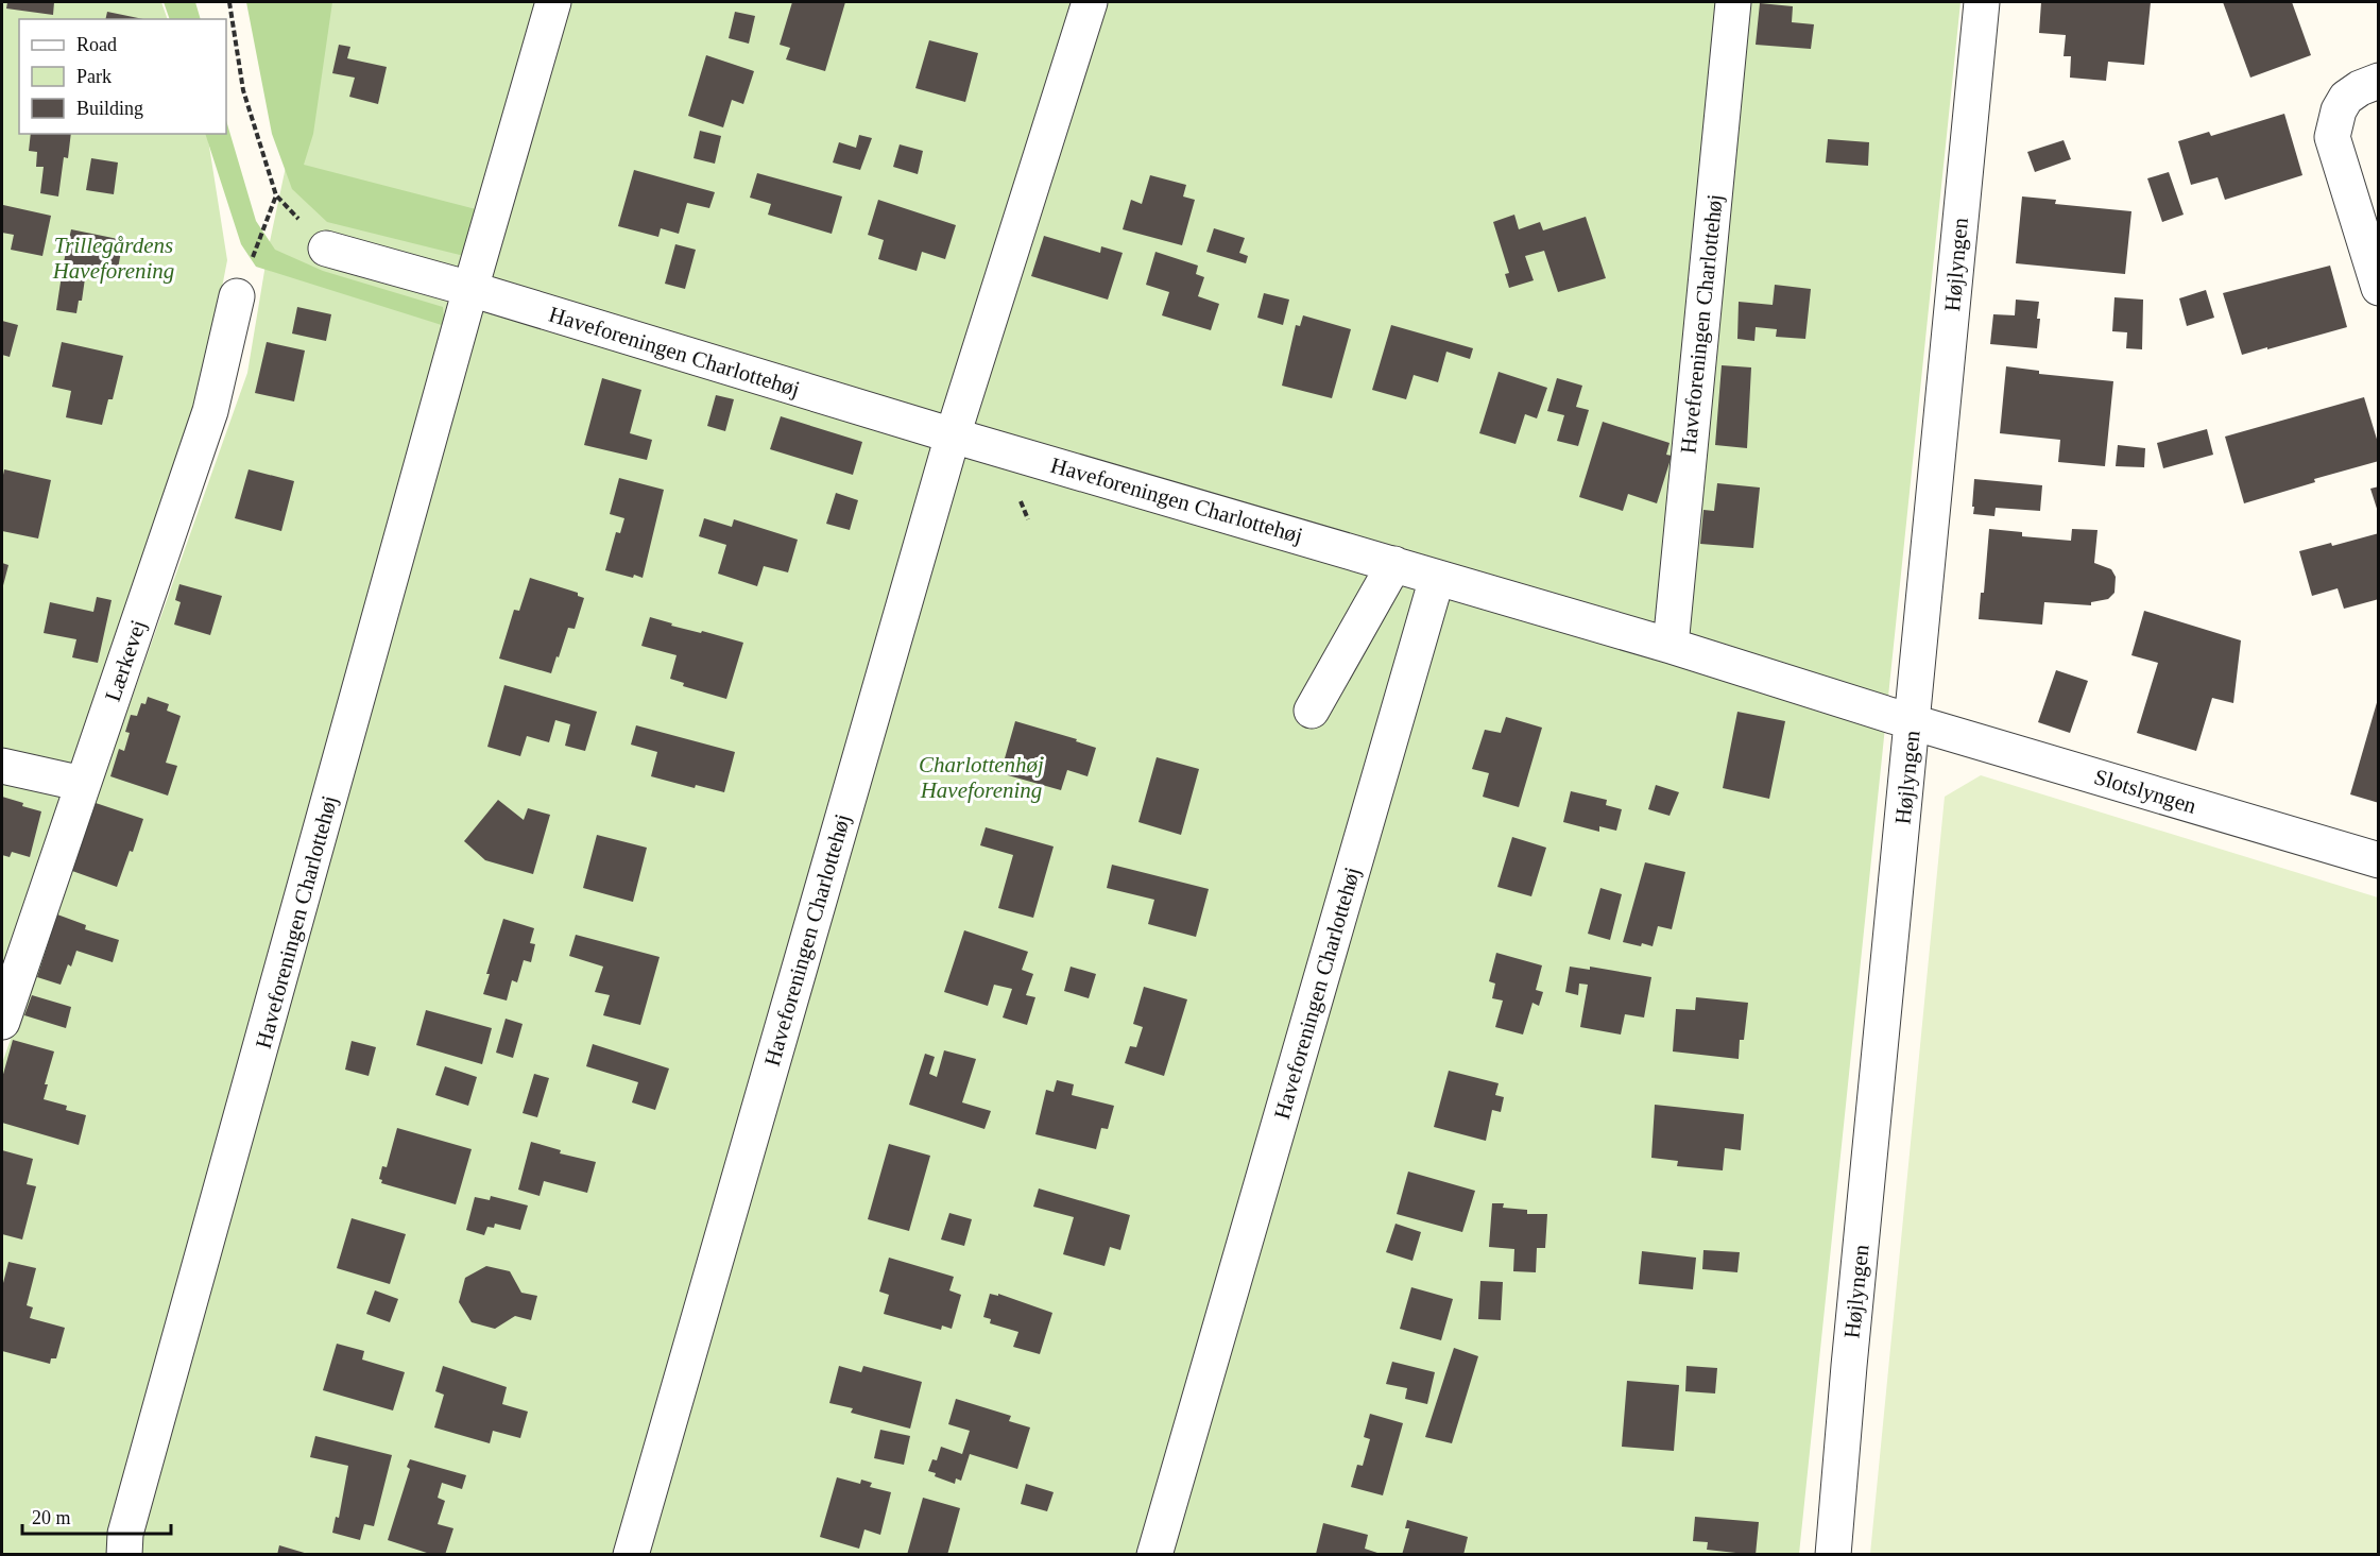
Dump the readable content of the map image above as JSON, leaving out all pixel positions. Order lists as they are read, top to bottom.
{
  "streets": {
    "street": [
      "Højlyngen",
      "Haveforeningen Charlottehøj",
      "Lærkevej",
      "Slotslyngen"
    ]
  },
  "crossings": [
    ["Højlyngen", "Haveforeningen Charlottehøj"],
    ["Højlyngen", "Slotslyngen"],
    ["Haveforeningen Charlottehøj", "Slotslyngen"]
  ],
  "parks": ["Trillegårdens Haveforening", "Charlottenhøj Haveforening"],
  "legend": ["Road", "Park", "Building"],
  "scale_bar": "20 m"
}
